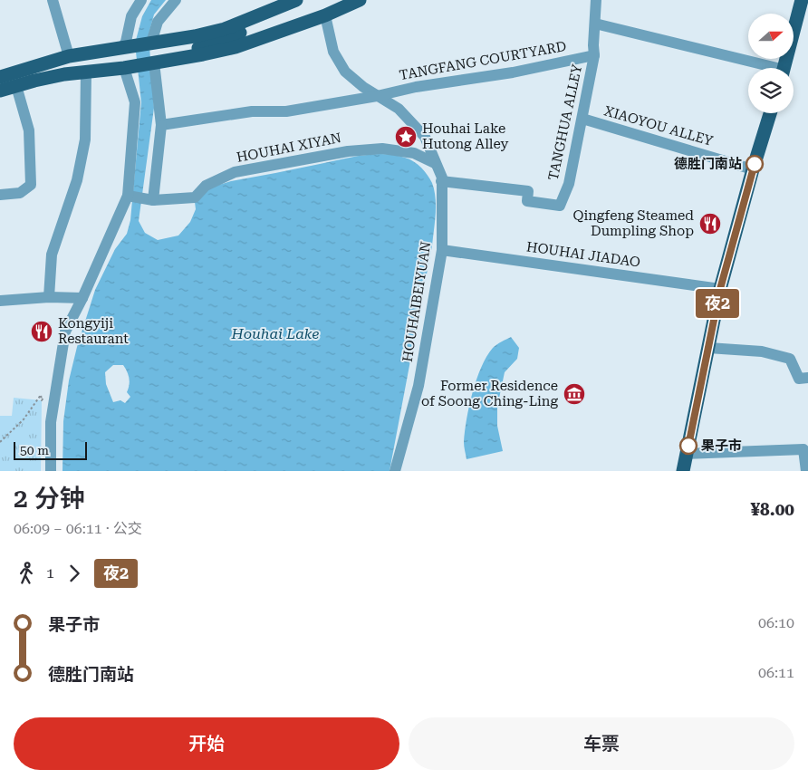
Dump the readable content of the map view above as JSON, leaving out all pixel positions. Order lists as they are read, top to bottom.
{
  "streets": {
    "street": [
      "TANGFANG COURTYARD",
      "TANGHUA ALLEY",
      "XIAOYOU ALLEY",
      "HOUHAI XIYAN",
      "HOUHAI JIADAO",
      "HOUHAIBEIYUAN"
    ]
  },
  "crossings": [
    ["TANGFANG COURTYARD", "TANGHUA ALLEY"],
    ["TANGFANG COURTYARD", "HOUHAIBEIYUAN"],
    ["TANGHUA ALLEY", "XIAOYOU ALLEY"],
    ["TANGHUA ALLEY", "HOUHAIBEIYUAN"],
    ["HOUHAI XIYAN", "HOUHAIBEIYUAN"],
    ["HOUHAI JIADAO", "HOUHAIBEIYUAN"]
  ],
  "water": ["Houhai Lake"],
  "places": {
    "place": ["Houhai Lake Hutong Alley"],
    "other": ["德胜门南站", "果子市"],
    "restaurant": ["Qingfeng Steamed Dumpling Shop", "Kongyiji Restaurant"],
    "museum": ["Former Residence of Soong Ching-Ling"]
  },
  "lines": ["bus line 夜2"],
  "scale_bar": "50 m",
  "north": "right",
  "page": {
    "on_map": "夜2",
    "scale": "50 m",
    "heading": ["2 分钟", "06:09 – 06:11 · 公交", "¥8.00"],
    "legs": ["1", "夜2"],
    "list": [
      {
        "name": "果子市",
        "value": "06:10"
      },
      {
        "name": "德胜门南站",
        "value": "06:11"
      }
    ],
    "buttons": ["开始", "车票"]
  }
}
